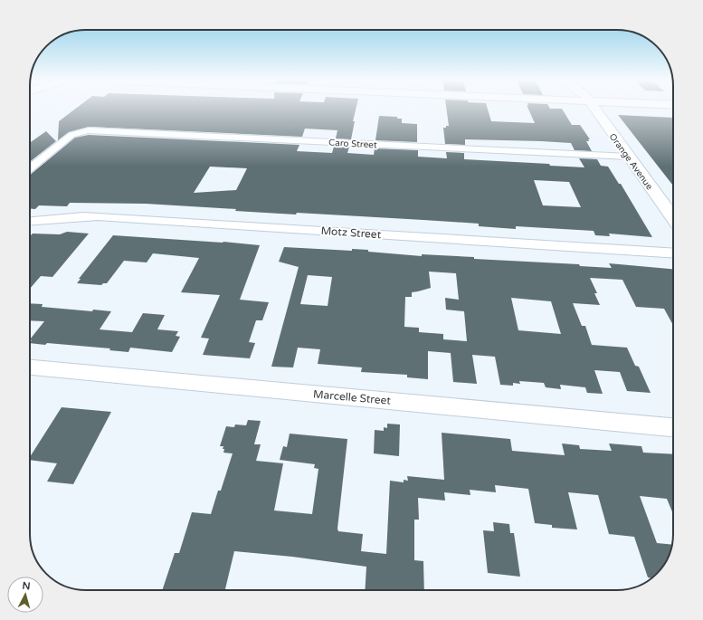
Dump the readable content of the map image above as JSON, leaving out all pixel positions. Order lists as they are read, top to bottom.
{
  "streets": {
    "main road": ["Orange Avenue"],
    "street": ["Caro Street", "Motz Street", "Marcelle Street"]
  },
  "crossings": [
    ["Caro Street", "Orange Avenue"]
  ],
  "north": "top"
}
